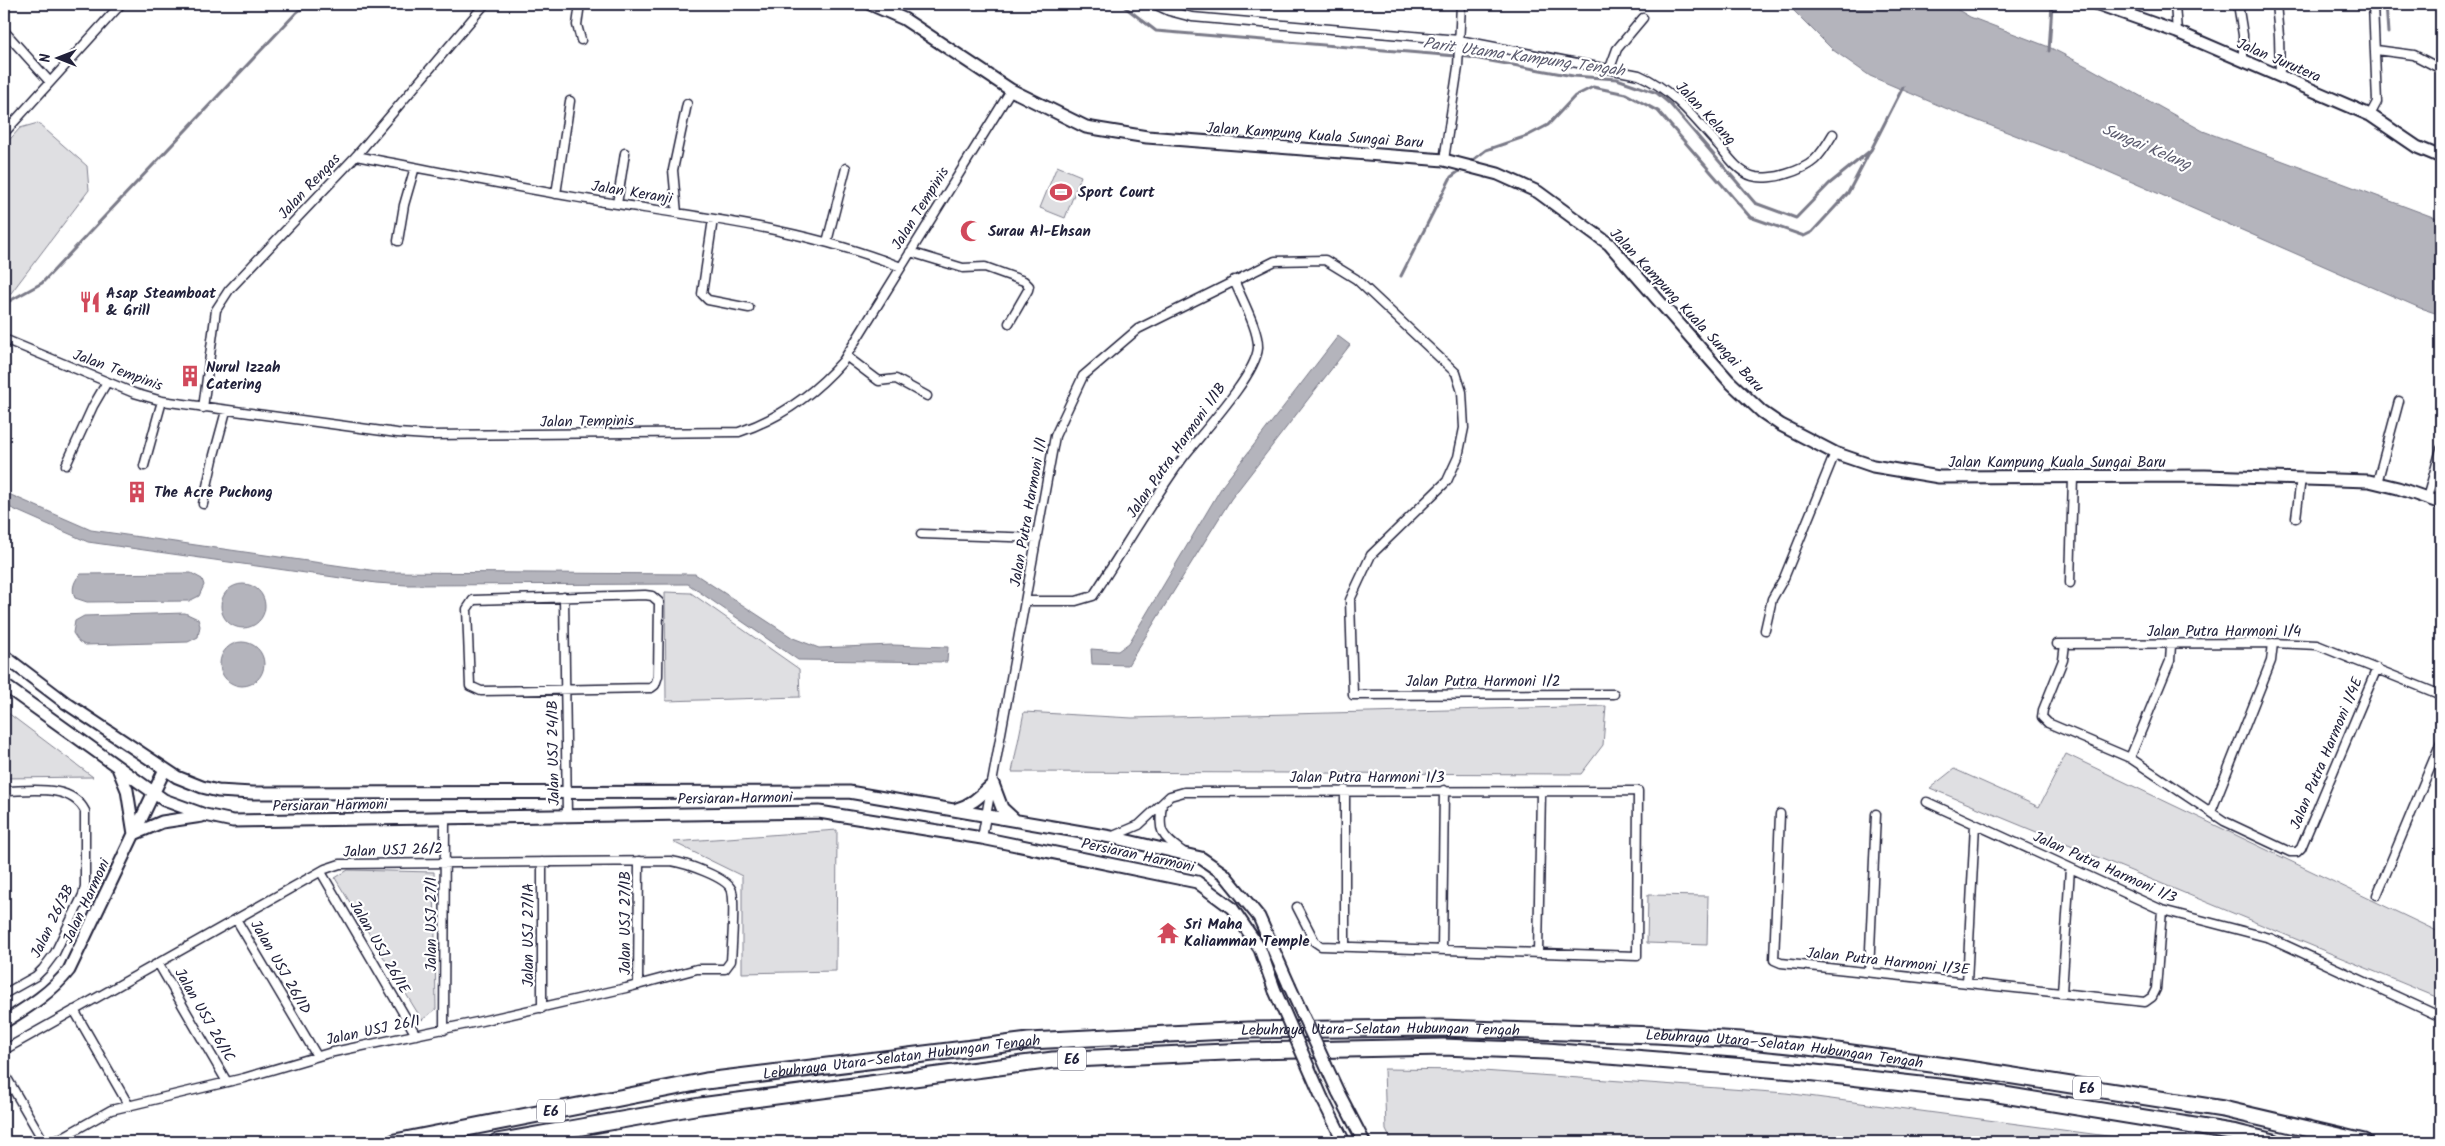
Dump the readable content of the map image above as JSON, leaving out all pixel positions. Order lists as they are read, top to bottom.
{
  "streets": {
    "highway": ["Lebuhraya Utara–Selatan Hubungan Tengah", "E6"],
    "main road": [
      "Jalan Jurutera",
      "Jalan Kampung Kuala Sungai Baru",
      "Persiaran Harmoni",
      "Jalan Harmoni"
    ],
    "street": [
      "Jalan Kelang",
      "Jalan Rengas",
      "Jalan Keranji",
      "Jalan Tempinis",
      "Jalan Putra Harmoni 1/1B",
      "Jalan Putra Harmoni 1/1",
      "Jalan Putra Harmoni 1/4",
      "Jalan Putra Harmoni 1/2",
      "Jalan USJ 24/1B",
      "Jalan Putra Harmoni 1/4E",
      "Jalan Putra Harmoni 1/3",
      "Jalan USJ 26/2",
      "Jalan 26/3B",
      "Jalan USJ 27/1B",
      "Jalan USJ 27/1",
      "Jalan USJ 27/1A",
      "Jalan USJ 26/1E",
      "Jalan Putra Harmoni 1/3E",
      "Jalan USJ 26/1D",
      "Jalan USJ 26/1C",
      "Jalan USJ 26/1"
    ]
  },
  "crossings": [
    ["Jalan Kampung Kuala Sungai Baru", "Jalan Tempinis"],
    ["Jalan Rengas", "Jalan Keranji"],
    ["Jalan Rengas", "Jalan Tempinis"],
    ["Jalan Keranji", "Jalan Tempinis"],
    ["Jalan Putra Harmoni 1/1B", "Jalan Putra Harmoni 1/1"],
    ["Jalan Putra Harmoni 1/1", "Jalan Putra Harmoni 1/2"],
    ["Jalan Putra Harmoni 1/1", "Persiaran Harmoni"],
    ["Jalan Putra Harmoni 1/4", "Jalan Putra Harmoni 1/4E"],
    ["Jalan USJ 24/1B", "Persiaran Harmoni"],
    ["Jalan Putra Harmoni 1/3", "Persiaran Harmoni"],
    ["Jalan Putra Harmoni 1/3", "Jalan Putra Harmoni 1/3E"],
    ["Persiaran Harmoni", "Jalan Harmoni"],
    ["Persiaran Harmoni", "Jalan USJ 27/1"],
    ["Jalan USJ 26/2", "Jalan USJ 27/1B"],
    ["Jalan USJ 26/2", "Jalan USJ 27/1"],
    ["Jalan USJ 26/2", "Jalan USJ 27/1A"],
    ["Jalan USJ 26/2", "Jalan USJ 26/1E"],
    ["Jalan USJ 26/2", "Jalan USJ 26/1D"],
    ["Jalan USJ 26/2", "Jalan USJ 26/1C"],
    ["Jalan USJ 26/2", "Jalan USJ 26/1"],
    ["Jalan USJ 27/1B", "Jalan USJ 26/1"],
    ["Jalan USJ 27/1", "Jalan USJ 26/1"],
    ["Jalan USJ 27/1A", "Jalan USJ 26/1"],
    ["Jalan USJ 26/1E", "Jalan USJ 26/1"],
    ["Jalan USJ 26/1D", "Jalan USJ 26/1"],
    ["Jalan USJ 26/1C", "Jalan USJ 26/1"]
  ],
  "water": ["Parit Utama Kampung Tengah", "Sungai Kelang"],
  "places": {
    "sports": ["Sport Court"],
    "mosque": ["Surau Al-Ehsan"],
    "restaurant": ["Asap Steamboat & Grill"],
    "building": ["Nurul Izzah Catering", "The Acre Puchong"],
    "temple": ["Sri Maha Kaliamman Temple"]
  },
  "north": "left"
}
